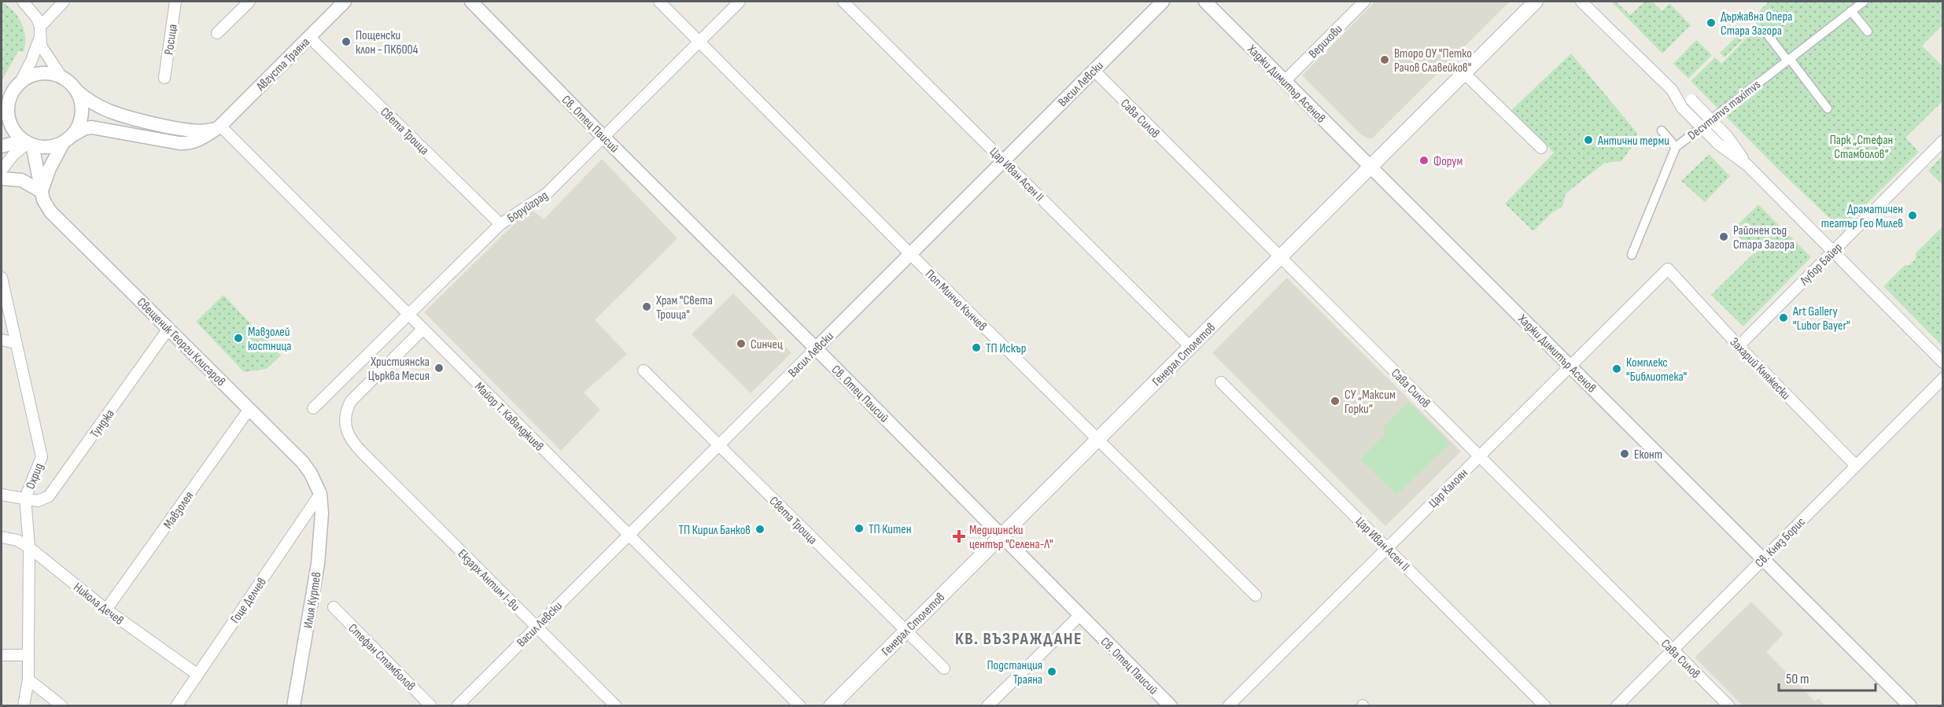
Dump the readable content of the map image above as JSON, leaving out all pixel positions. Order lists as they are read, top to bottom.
{
  "streets": {
    "main road": ["Генерал Столетов"],
    "street": [
      "Росица",
      "Верихови",
      "Августа Траяна",
      "Васил Левски",
      "Хаджи Димитър Асенов",
      "Decvmanvs maximvs",
      "Сава Силов",
      "Св. Отец Паисий",
      "Света Троица",
      "Цар Иван Асен II",
      "Боруйград",
      "Лубор Байер",
      "Поп Минчо Кънчев",
      "Свещеник Георги Клисаров",
      "Захарий Княжески",
      "Майор Т. Кавалджиев",
      "Тунджа",
      "Охрид",
      "Цар Калоян",
      "Мавзолея",
      "Св. Княз Борис",
      "Екзарх Антим I-ви",
      "Гоце Делчев",
      "Илия Куртев",
      "Никола Дечев",
      "Стефан Стамболов"
    ]
  },
  "crossings": [
    ["Верихови", "Хаджи Димитър Асенов"],
    ["Августа Траяна", "Света Троица"],
    ["Августа Траяна", "Свещеник Георги Клисаров"],
    ["Августа Траяна", "Майор Т. Кавалджиев"],
    ["Васил Левски", "Сава Силов"],
    ["Васил Левски", "Св. Отец Паисий"],
    ["Васил Левски", "Света Троица"],
    ["Васил Левски", "Цар Иван Асен II"],
    ["Васил Левски", "Поп Минчо Кънчев"],
    ["Васил Левски", "Майор Т. Кавалджиев"],
    ["Васил Левски", "Екзарх Антим I-ви"],
    ["Хаджи Димитър Асенов", "Генерал Столетов"],
    ["Хаджи Димитър Асенов", "Цар Калоян"],
    ["Хаджи Димитър Асенов", "Св. Княз Борис"],
    ["Сава Силов", "Генерал Столетов"],
    ["Сава Силов", "Цар Калоян"],
    ["Сава Силов", "Св. Княз Борис"],
    ["Св. Отец Паисий", "Боруйград"],
    ["Св. Отец Паисий", "Генерал Столетов"],
    ["Света Троица", "Боруйград"],
    ["Света Троица", "Генерал Столетов"],
    ["Цар Иван Асен II", "Генерал Столетов"],
    ["Цар Иван Асен II", "Цар Калоян"],
    ["Боруйград", "Поп Минчо Кънчев"],
    ["Боруйград", "Майор Т. Кавалджиев"],
    ["Лубор Байер", "Захарий Княжески"],
    ["Поп Минчо Кънчев", "Генерал Столетов"],
    ["Свещеник Георги Клисаров", "Тунджа"],
    ["Свещеник Георги Клисаров", "Мавзолея"],
    ["Свещеник Георги Клисаров", "Гоце Делчев"],
    ["Свещеник Георги Клисаров", "Илия Куртев"],
    ["Захарий Княжески", "Цар Калоян"],
    ["Захарий Княжески", "Св. Княз Борис"],
    ["Майор Т. Кавалджиев", "Екзарх Антим I-ви"],
    ["Тунджа", "Охрид"],
    ["Охрид", "Никола Дечев"],
    ["Мавзолея", "Никола Дечев"],
    ["Гоце Делчев", "Илия Куртев"],
    ["Гоце Делчев", "Никола Дечев"]
  ],
  "districts": ["КВ. ВЪЗРАЖДАНЕ"],
  "parks": ["Парк „Стефан Стамболов“"],
  "places": {
    "other": [
      "Държавна Опера Стара Загора",
      "Пощенски клон - ПК6004",
      "Второ ОУ \"Петко Рачов Славейков\"",
      "Антични терми",
      "Форум",
      "Драматичен театър Гео Милев",
      "Районен съд Стара Загора",
      "Храм \"Света Троица\"",
      "Art Gallery \"Lubor Bayer\"",
      "Мавзолей костница",
      "Синчец",
      "ТП Искър",
      "Християнска Църква Месия",
      "Комплекс \"Библиотека\"",
      "СУ „Максим Горки“",
      "Еконт",
      "ТП Китен",
      "ТП Кирил Банков",
      "Подстанция Траяна"
    ],
    "health": ["Медицински център \"Селена-Л\""]
  },
  "scale_bar": "50 m"
}
